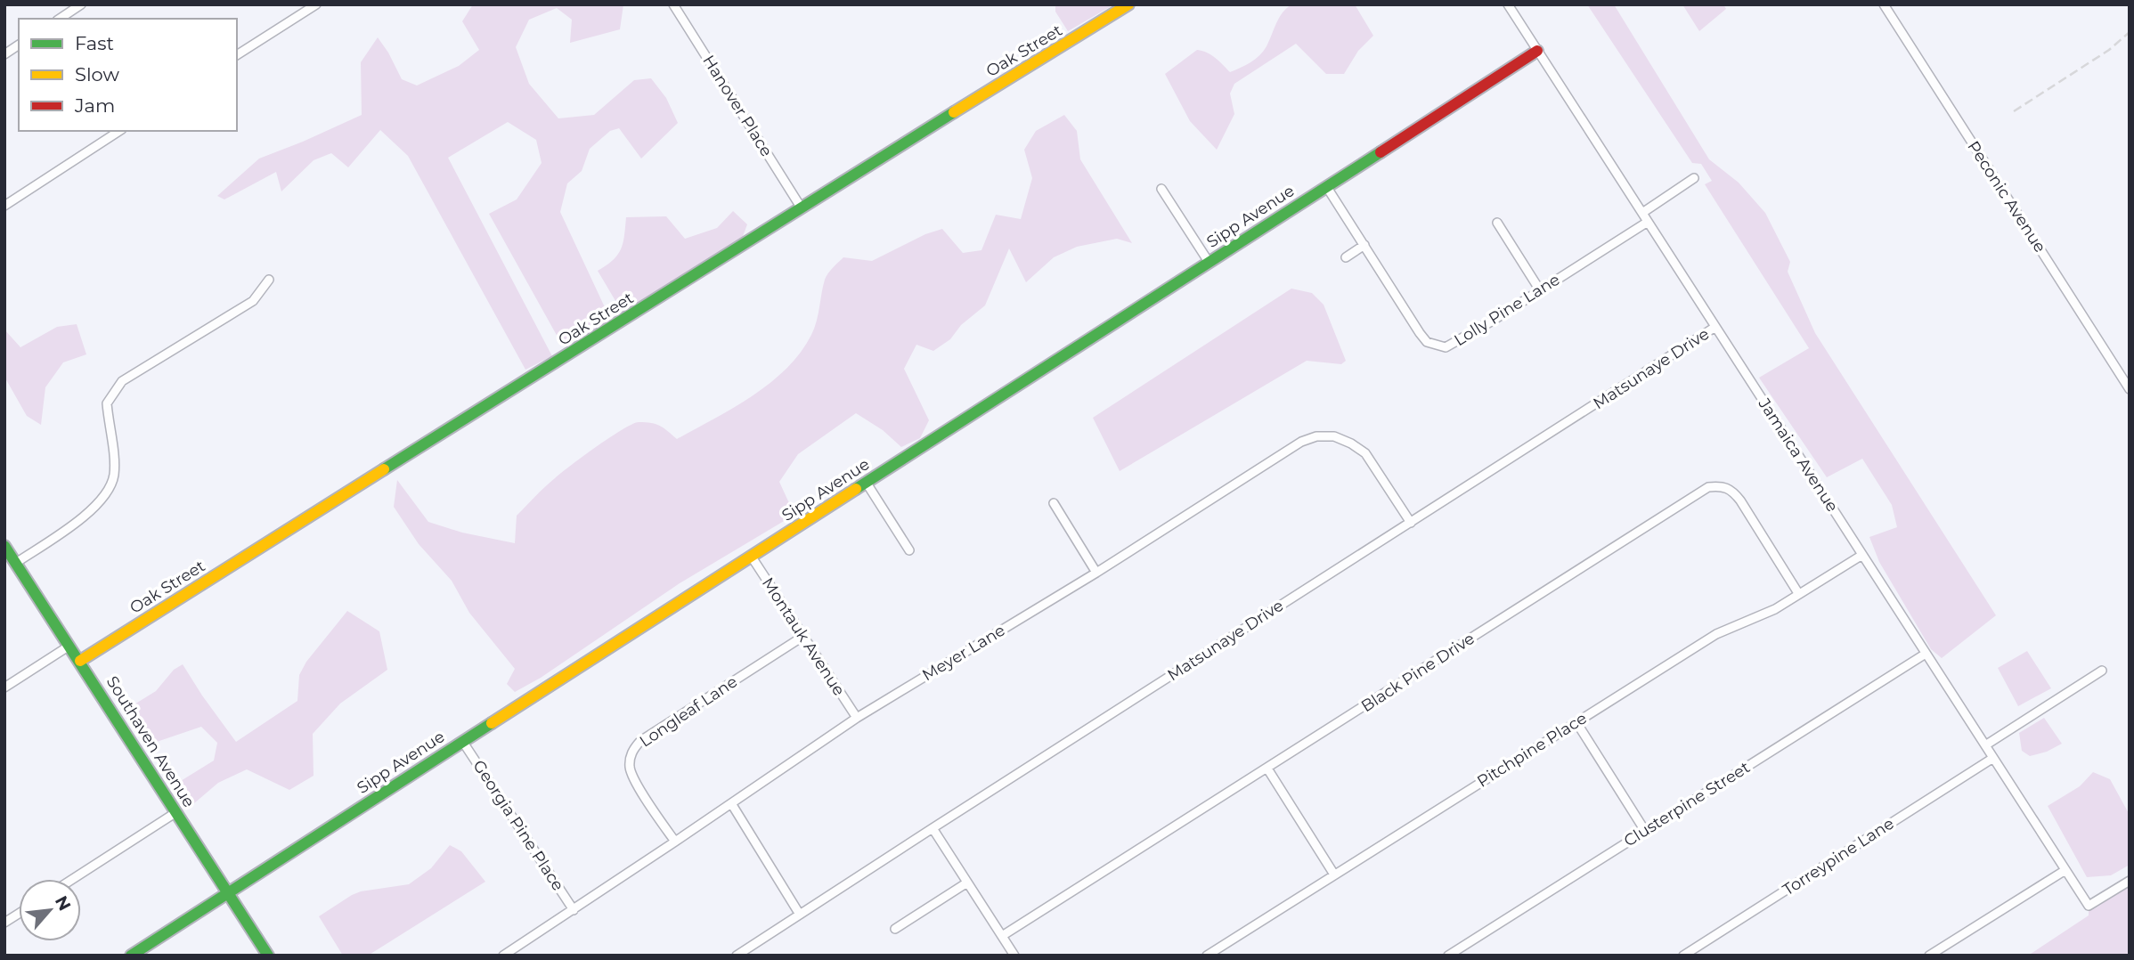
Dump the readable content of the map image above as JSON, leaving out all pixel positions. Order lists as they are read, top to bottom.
{
  "streets": {
    "street": [
      "Oak Street",
      "Hanover Place",
      "Peconic Avenue",
      "Sipp Avenue",
      "Lolly Pine Lane",
      "Matsunaye Drive",
      "Jamaica Avenue",
      "Montauk Avenue",
      "Meyer Lane",
      "Black Pine Drive",
      "Longleaf Lane",
      "Southaven Avenue",
      "Pitchpine Place",
      "Clusterpine Street",
      "Georgia Pine Place",
      "Torreypine Lane"
    ]
  },
  "crossings": [
    ["Oak Street", "Hanover Place"],
    ["Oak Street", "Southaven Avenue"],
    ["Sipp Avenue", "Lolly Pine Lane"],
    ["Sipp Avenue", "Jamaica Avenue"],
    ["Sipp Avenue", "Montauk Avenue"],
    ["Sipp Avenue", "Southaven Avenue"],
    ["Sipp Avenue", "Georgia Pine Place"],
    ["Lolly Pine Lane", "Jamaica Avenue"],
    ["Matsunaye Drive", "Jamaica Avenue"],
    ["Matsunaye Drive", "Meyer Lane"],
    ["Jamaica Avenue", "Pitchpine Place"],
    ["Jamaica Avenue", "Clusterpine Street"],
    ["Jamaica Avenue", "Torreypine Lane"],
    ["Montauk Avenue", "Meyer Lane"],
    ["Montauk Avenue", "Longleaf Lane"],
    ["Meyer Lane", "Longleaf Lane"],
    ["Meyer Lane", "Georgia Pine Place"],
    ["Black Pine Drive", "Pitchpine Place"]
  ],
  "legend": ["Fast", "Slow", "Jam"],
  "north": "top right"
}
